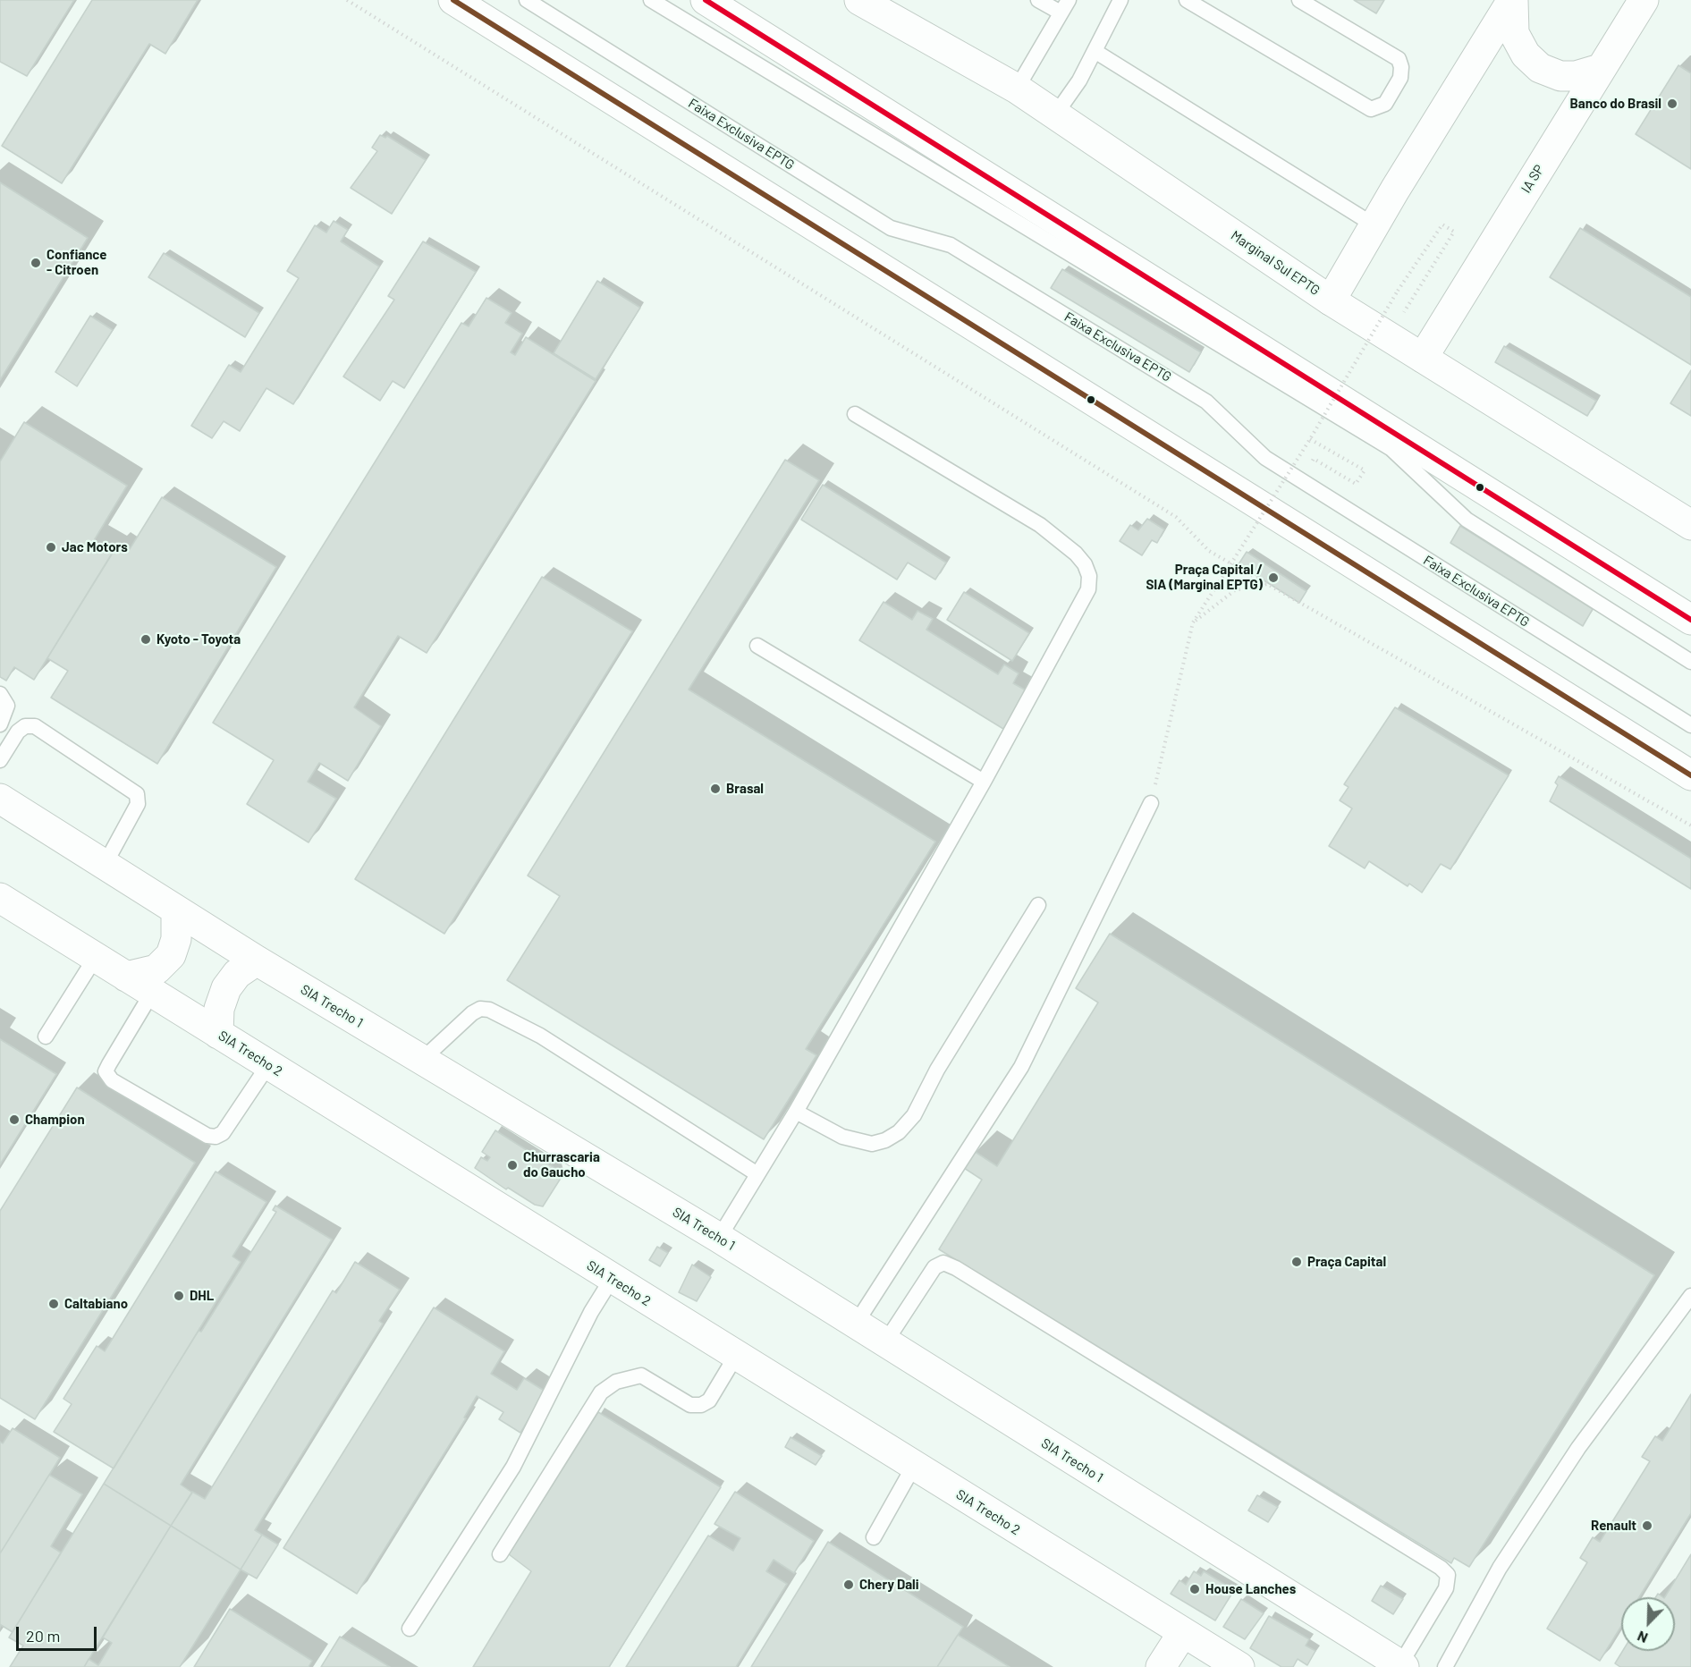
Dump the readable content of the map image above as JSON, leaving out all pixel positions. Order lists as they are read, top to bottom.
{
  "streets": {
    "main road": [
      "IA SP",
      "Marginal Sul EPTG",
      "SIA Trecho 1",
      "SIA Trecho 2"
    ],
    "lane": ["Faixa Exclusiva EPTG"]
  },
  "crossings": [
    ["IA SP", "Marginal Sul EPTG"]
  ],
  "places": [
    "Banco do Brasil",
    "Confiance - Citroen",
    "Jac Motors",
    "Praça Capital / SIA (Marginal EPTG)",
    "Kyoto - Toyota",
    "Brasal",
    "Champion",
    "Churrascaria do Gaucho",
    "Praça Capital",
    "DHL",
    "Caltabiano",
    "Renault",
    "Chery Dali",
    "House Lanches"
  ],
  "scale_bar": "20 m",
  "north": "bottom left"
}
